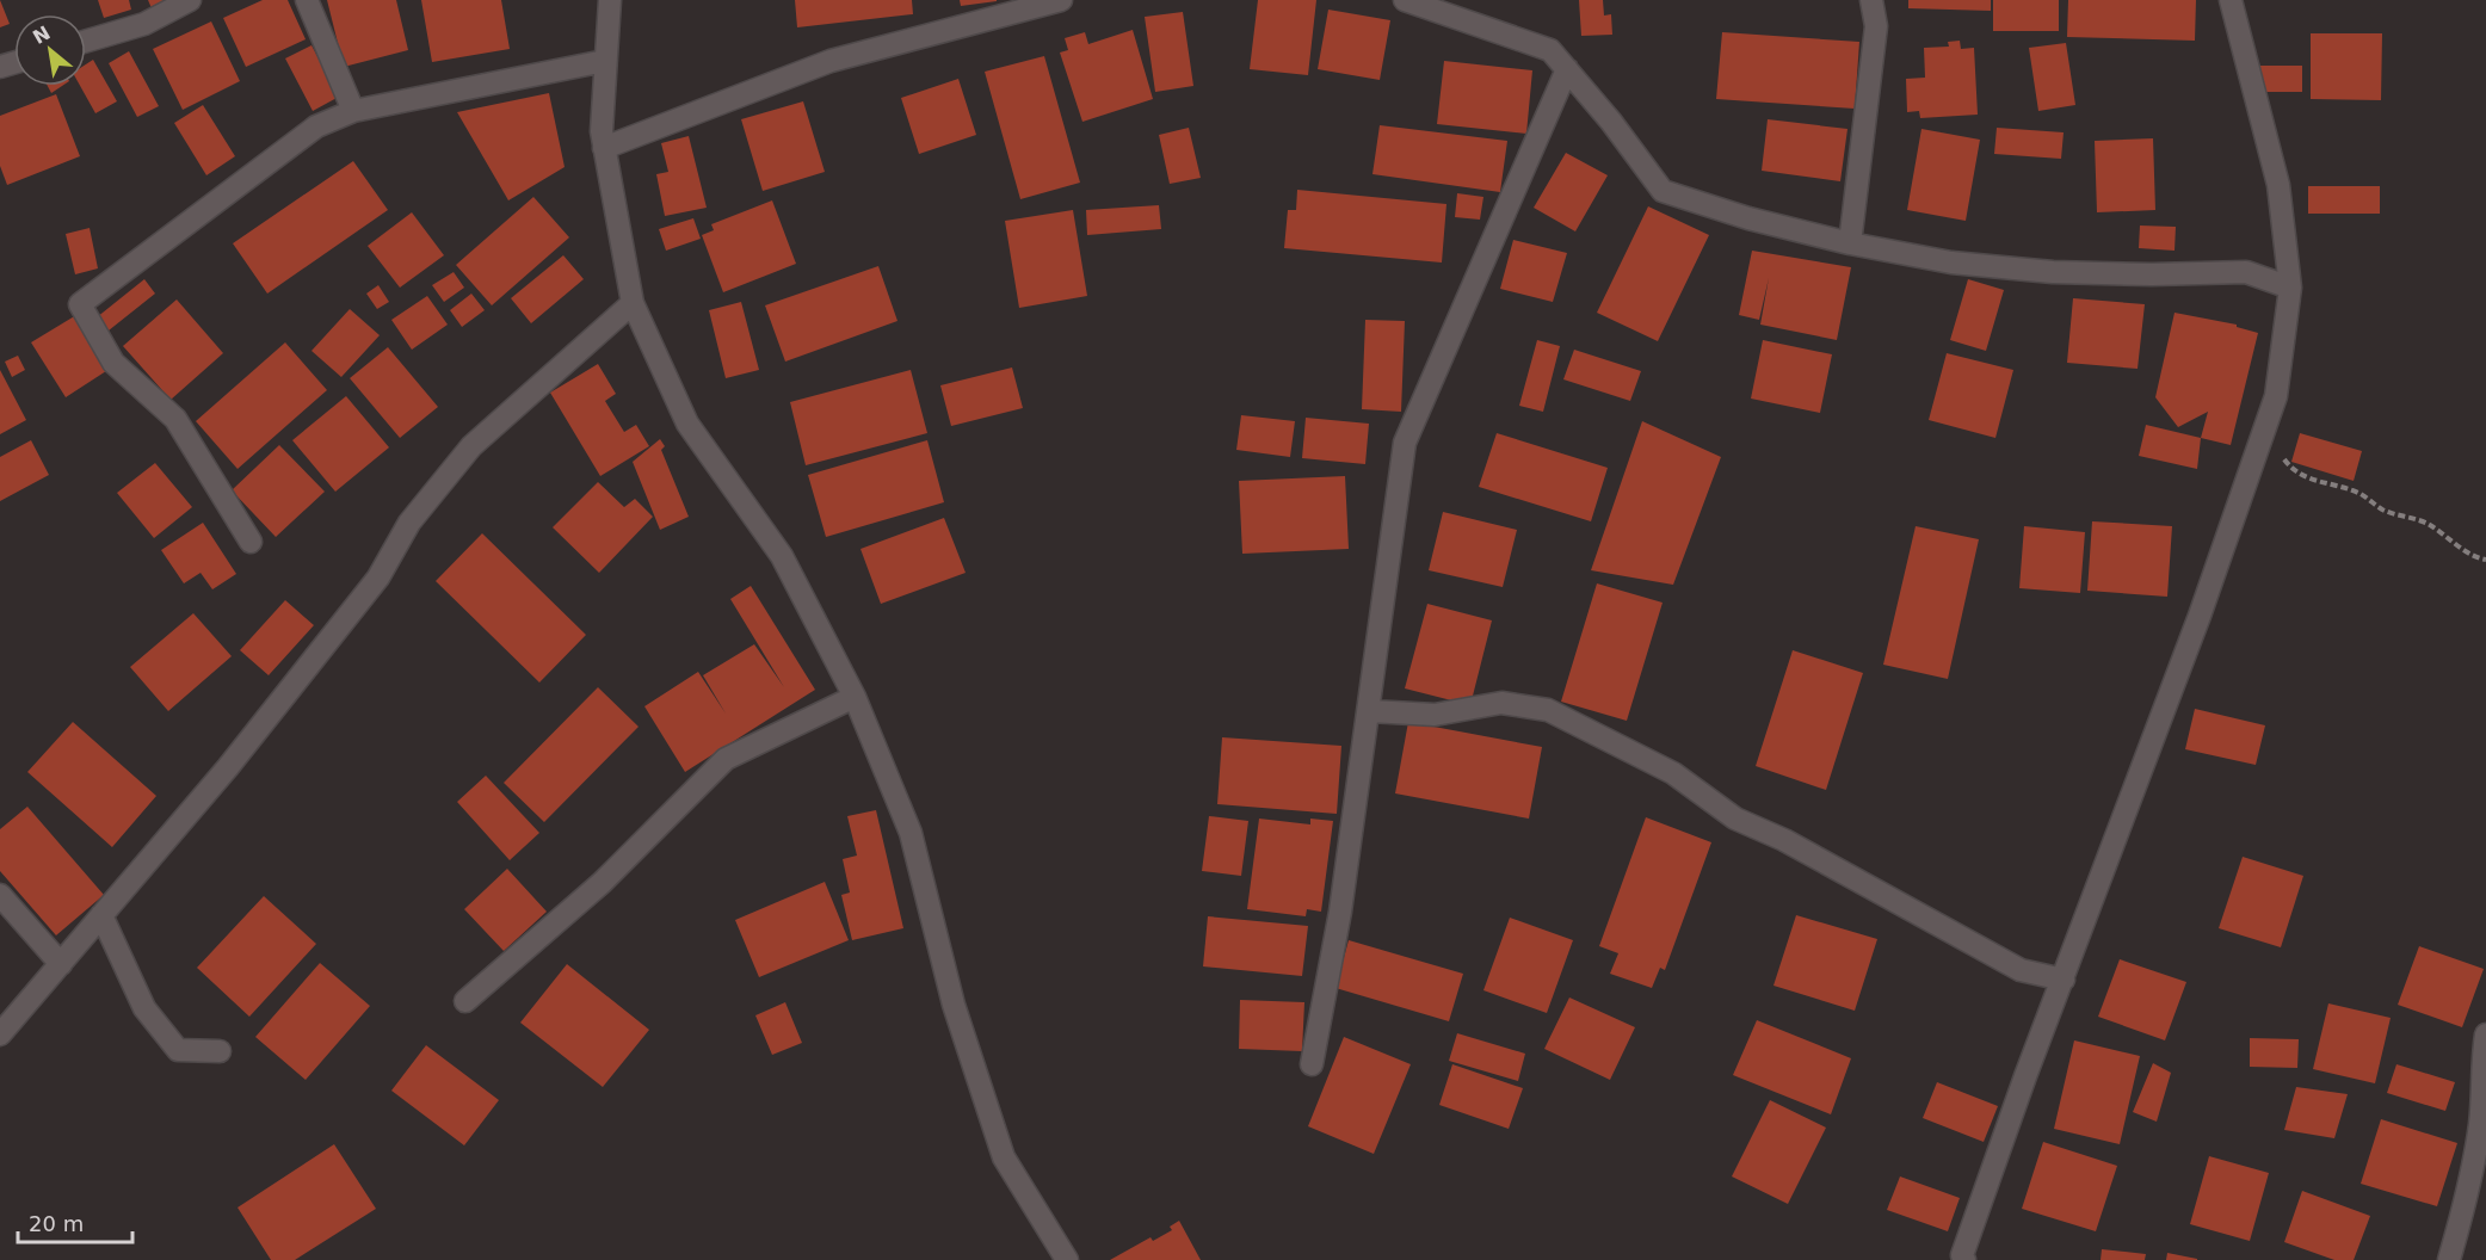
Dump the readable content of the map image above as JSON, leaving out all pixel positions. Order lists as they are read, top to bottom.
{
  "scale_bar": "20 m",
  "north": "top left"
}
